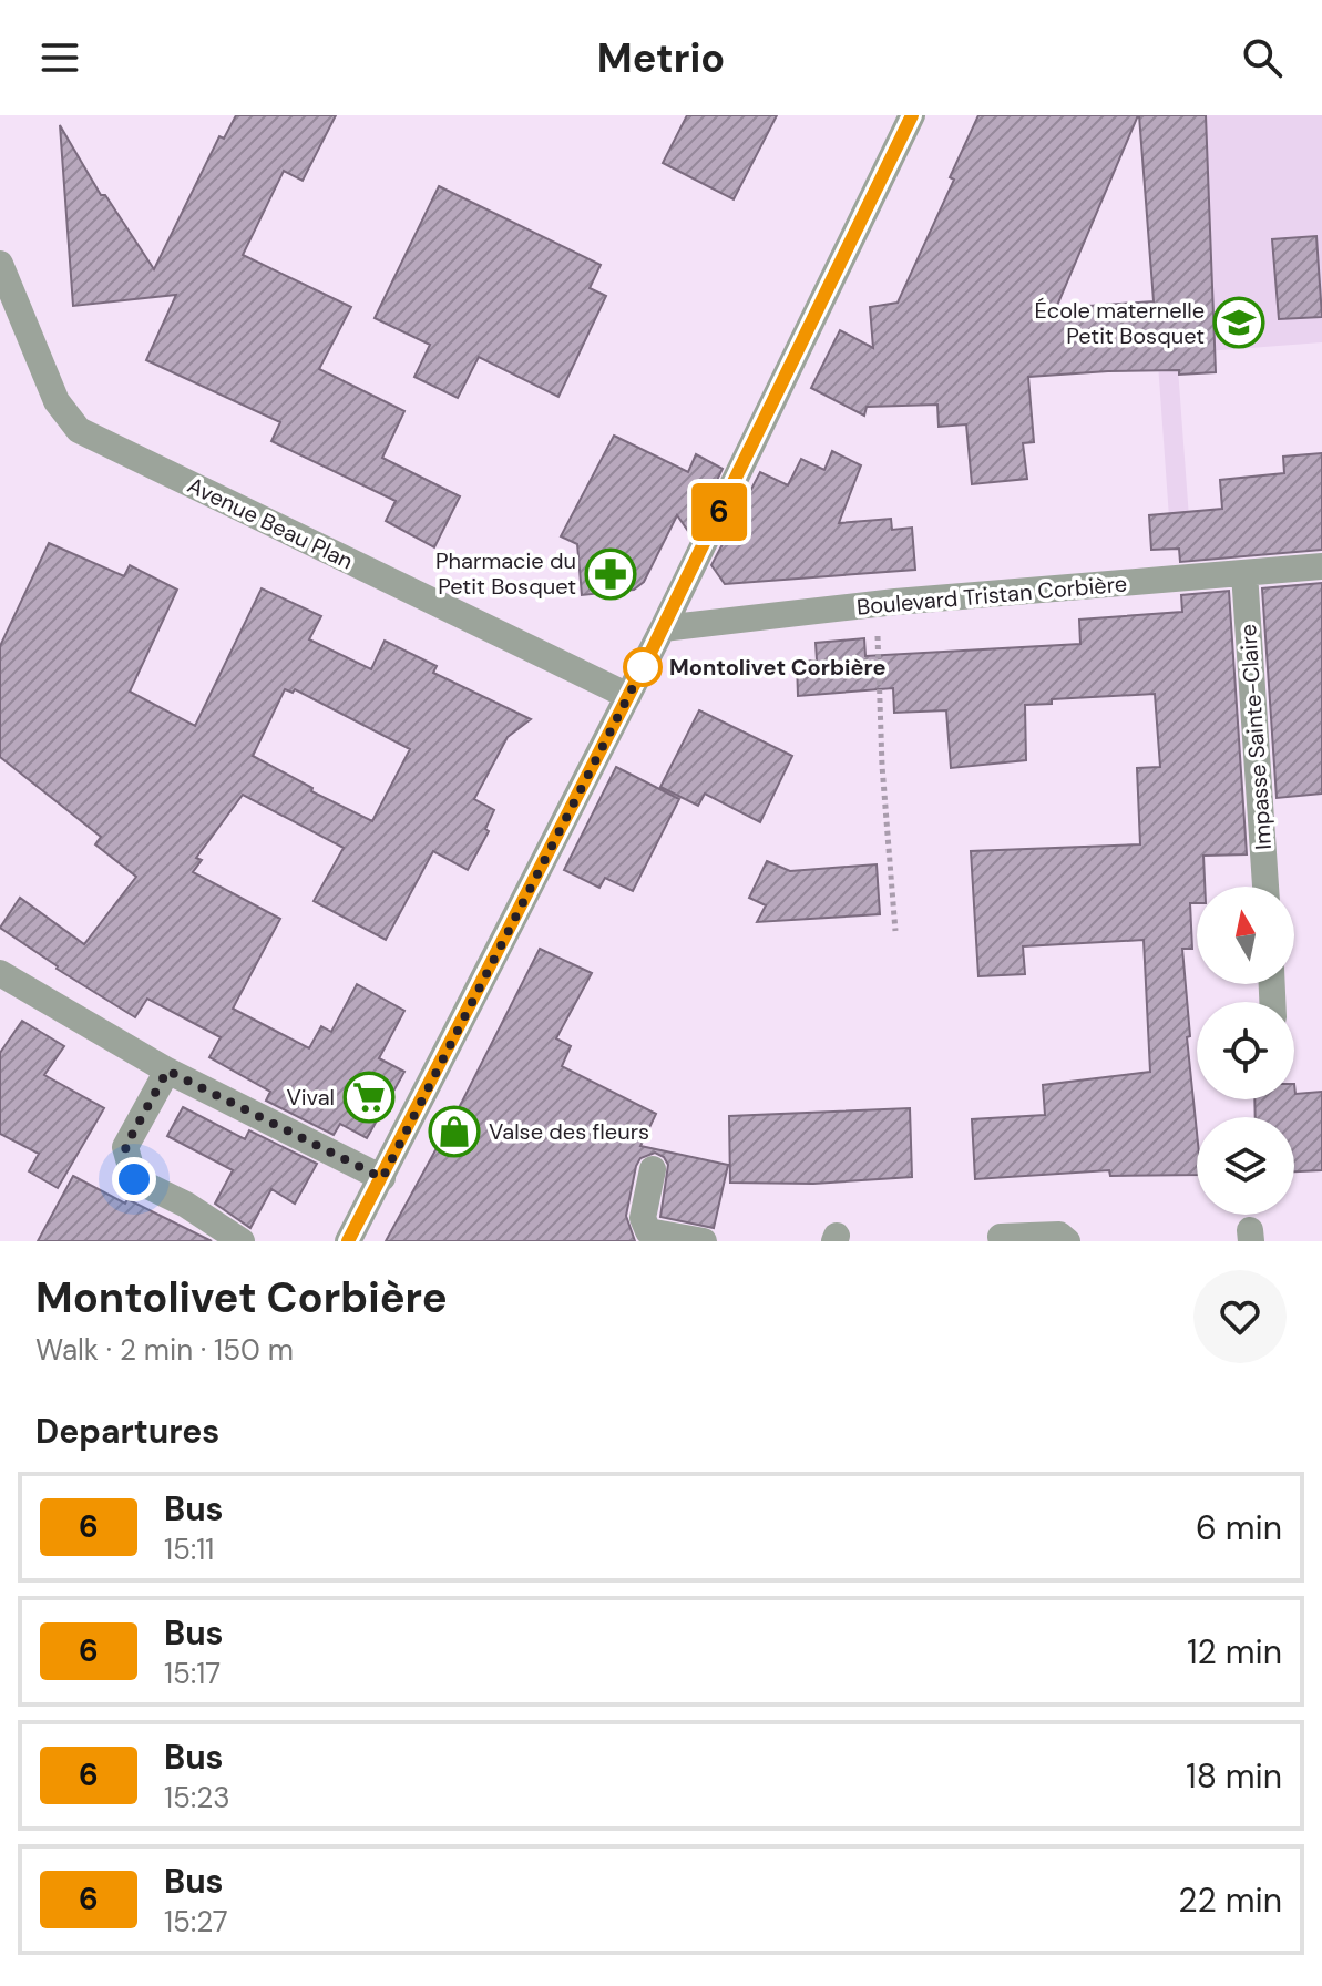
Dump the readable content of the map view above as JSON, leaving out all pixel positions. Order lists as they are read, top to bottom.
{
  "streets": {
    "street": ["Avenue Beau Plan", "Boulevard Tristan Corbière", "Impasse Sainte-Claire"]
  },
  "crossings": [
    ["Boulevard Tristan Corbière", "Impasse Sainte-Claire"]
  ],
  "places": {
    "school or university": ["École maternelle Petit Bosquet"],
    "pharmacy": ["Pharmacie du Petit Bosquet"],
    "other": ["Montolivet Corbière"],
    "supermarket": ["Vival"],
    "shop": ["Valse des fleurs"]
  },
  "lines": ["bus line 6"],
  "north": "top",
  "page": {
    "header": "Metrio",
    "on_map": "6",
    "heading": [
      ["Montolivet Corbière", "Walk · 2 min · 150 m"],
      "Departures"
    ],
    "list": [
      {
        "mark": "6",
        "name": "Bus",
        "note": "15:11",
        "value": "6 min"
      },
      {
        "mark": "6",
        "name": "Bus",
        "note": "15:17",
        "value": "12 min"
      },
      {
        "mark": "6",
        "name": "Bus",
        "note": "15:23",
        "value": "18 min"
      },
      {
        "mark": "6",
        "name": "Bus",
        "note": "15:27",
        "value": "22 min"
      }
    ]
  }
}
